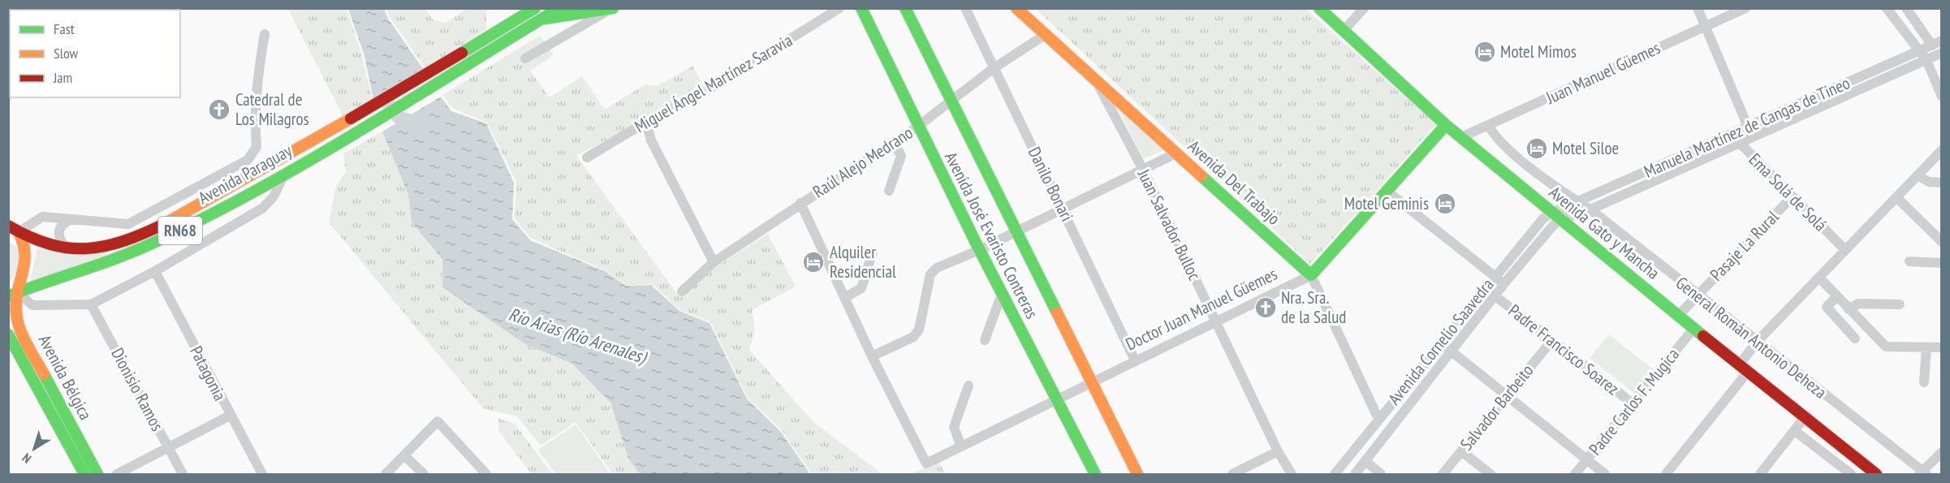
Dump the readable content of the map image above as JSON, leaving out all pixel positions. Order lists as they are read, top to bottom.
{
  "streets": {
    "street": [
      "Juan Manuel Güemes",
      "Miguel Ángel Martínez Saravia",
      "Manuela Martínez de Cangas de Tineo",
      "Raúl Alejo Medrano",
      "Avenida Paraguay",
      "Avenida Del Trabajo",
      "Danilo Bonari",
      "Ema Solá de Solá",
      "Juan Salvador Bulloc",
      "RN68",
      "Avenida Gato y Mancha",
      "Avenida José Evaristo Contreras",
      "Pasaje La Rural",
      "Doctor Juan Manuel Güemes",
      "General Román Antonio Deheza",
      "Avenida Cornelio Saavedra",
      "Padre Francisco Soarez",
      "Patagonia",
      "Avenida Bélgica",
      "Dionisio Ramos",
      "Padre Carlos F. Mugica",
      "Salvador Barbeito"
    ]
  },
  "crossings": [
    ["Juan Manuel Güemes", "Ema Solá de Solá"],
    ["Juan Manuel Güemes", "Avenida Gato y Mancha"],
    ["Juan Manuel Güemes", "General Román Antonio Deheza"],
    ["Manuela Martínez de Cangas de Tineo", "Ema Solá de Solá"],
    ["Manuela Martínez de Cangas de Tineo", "Avenida Gato y Mancha"],
    ["Manuela Martínez de Cangas de Tineo", "General Román Antonio Deheza"],
    ["Manuela Martínez de Cangas de Tineo", "Avenida Cornelio Saavedra"],
    ["Raúl Alejo Medrano", "Avenida Del Trabajo"],
    ["Raúl Alejo Medrano", "Danilo Bonari"],
    ["Raúl Alejo Medrano", "Avenida José Evaristo Contreras"],
    ["Avenida Paraguay", "Avenida Bélgica"],
    ["Avenida Del Trabajo", "Juan Salvador Bulloc"],
    ["Avenida Del Trabajo", "Doctor Juan Manuel Güemes"],
    ["Avenida Del Trabajo", "Avenida Cornelio Saavedra"],
    ["Danilo Bonari", "Doctor Juan Manuel Güemes"],
    ["Ema Solá de Solá", "Pasaje La Rural"],
    ["Juan Salvador Bulloc", "Doctor Juan Manuel Güemes"],
    ["Avenida Gato y Mancha", "Pasaje La Rural"],
    ["Avenida Gato y Mancha", "Doctor Juan Manuel Güemes"],
    ["Avenida Gato y Mancha", "Avenida Cornelio Saavedra"],
    ["Avenida Gato y Mancha", "Padre Carlos F. Mugica"],
    ["Avenida José Evaristo Contreras", "Doctor Juan Manuel Güemes"],
    ["Pasaje La Rural", "General Román Antonio Deheza"],
    ["Doctor Juan Manuel Güemes", "Padre Francisco Soarez"],
    ["Avenida Cornelio Saavedra", "Padre Francisco Soarez"],
    ["Padre Francisco Soarez", "Padre Carlos F. Mugica"],
    ["Padre Francisco Soarez", "Salvador Barbeito"]
  ],
  "water": ["Río Arias (Río Arenales)"],
  "places": {
    "hotel": [
      "Motel Mimos",
      "Motel Siloe",
      "Motel Geminis",
      "Alquiler Residencial"
    ],
    "church": ["Catedral de Los Milagros", "Nra. Sra. de la Salud"]
  },
  "legend": ["Fast", "Slow", "Jam"],
  "north": "bottom left"
}
